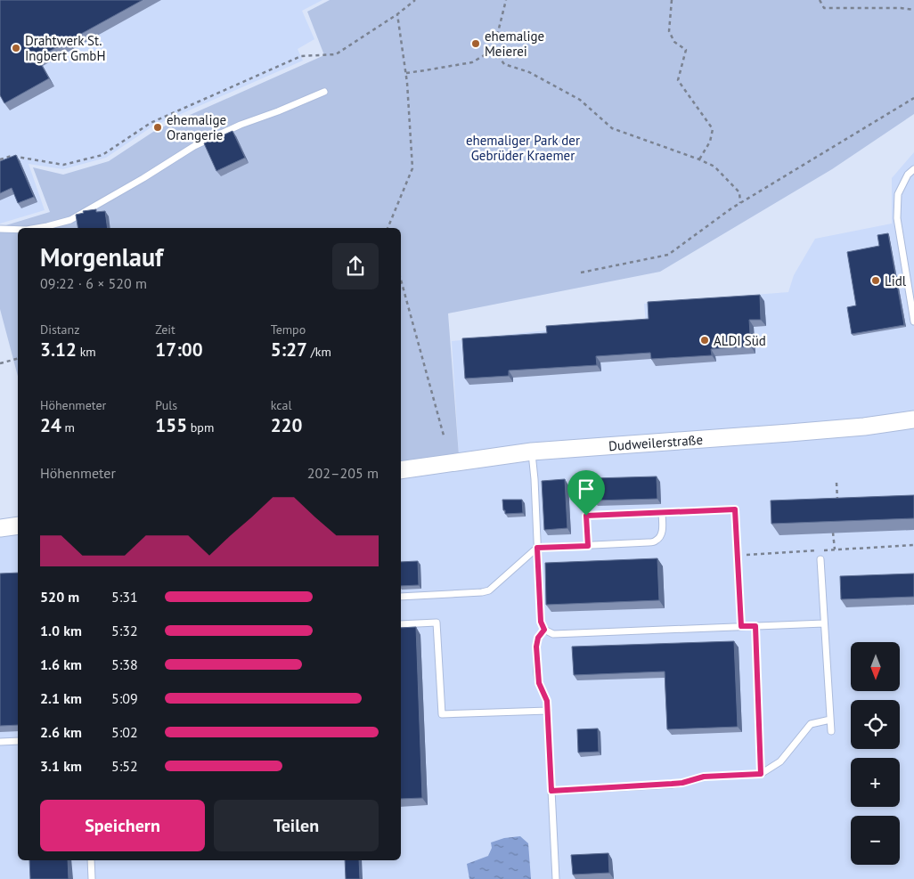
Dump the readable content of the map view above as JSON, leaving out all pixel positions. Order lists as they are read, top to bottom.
{
  "streets": {
    "main road": ["Dudweilerstraße"]
  },
  "parks": ["ehemaliger Park der Gebrüder Kraemer"],
  "places": [
    "ehemalige Meierei",
    "Drahtwerk St. Ingbert GmbH",
    "ehemalige Orangerie",
    "Lidl",
    "ALDI Süd"
  ],
  "north": "bottom",
  "page": {
    "heading": ["Morgenlauf", "09:22 · 6 × 520 m"],
    "stats": [
      ["Distanz", "3.12 km"],
      ["Zeit", "17:00"],
      ["Tempo", "5:27 /km"],
      ["Höhenmeter", "24 m"],
      ["Puls", "155 bpm"],
      ["kcal", "220"]
    ],
    "chart": ["Höhenmeter", "202–205 m"],
    "list": [
      {
        "name": "520 m",
        "note": "5:31"
      },
      {
        "name": "1.0 km",
        "note": "5:32"
      },
      {
        "name": "1.6 km",
        "note": "5:38"
      },
      {
        "name": "2.1 km",
        "note": "5:09"
      },
      {
        "name": "2.6 km",
        "note": "5:02"
      },
      {
        "name": "3.1 km",
        "note": "5:52"
      }
    ],
    "map_buttons": ["+", "−"],
    "buttons": ["Speichern", "Teilen"]
  }
}
